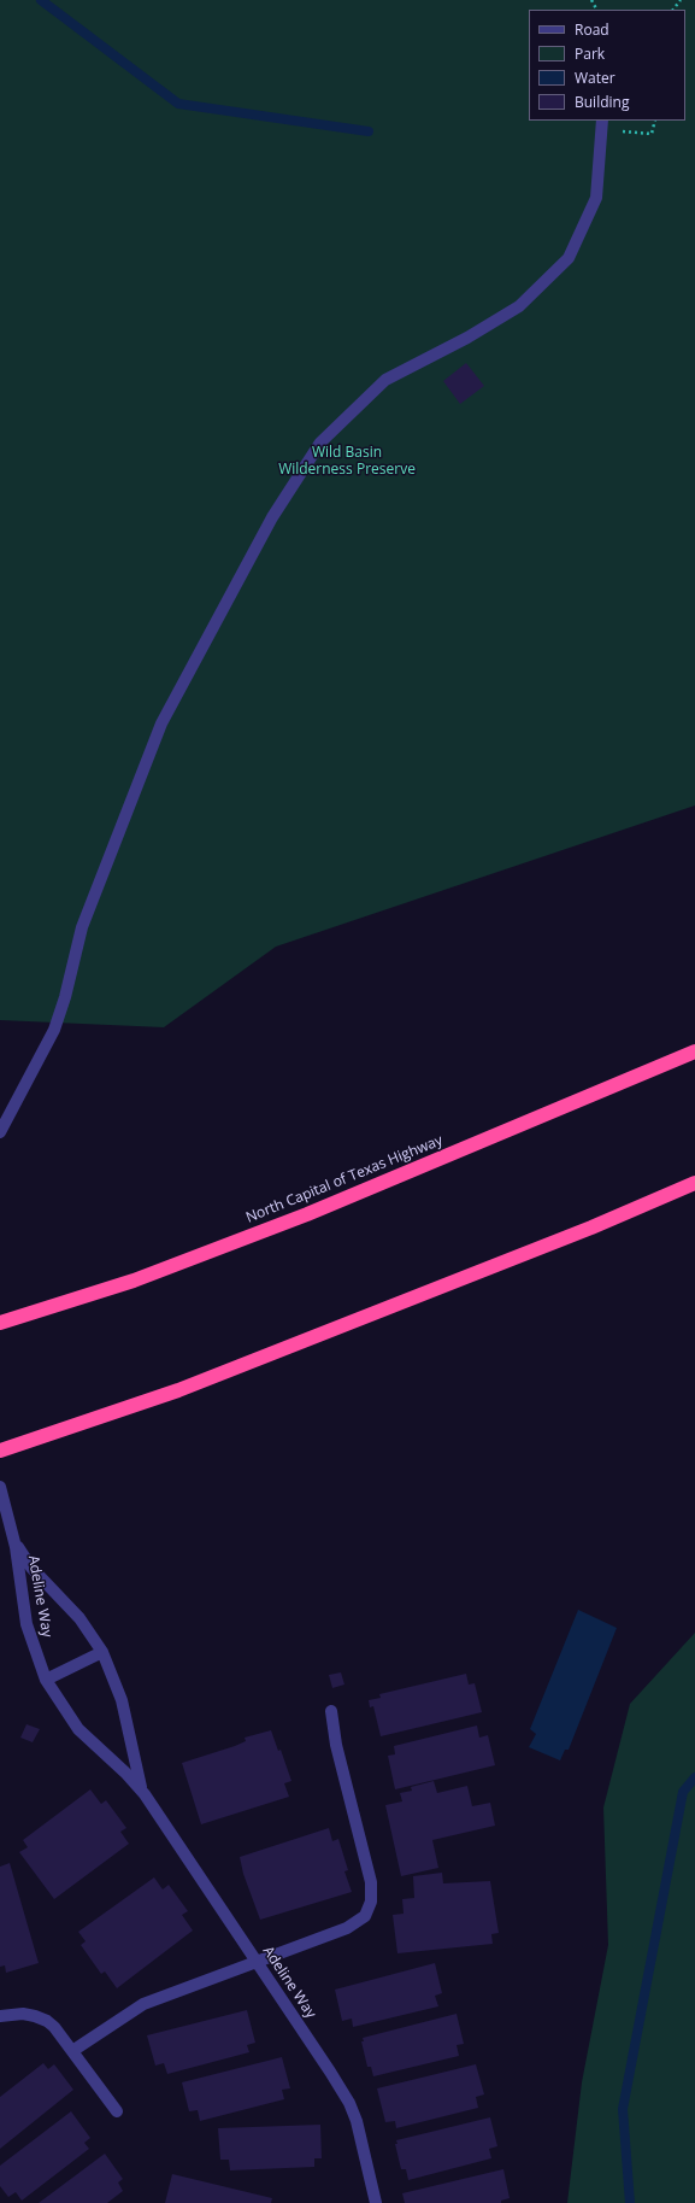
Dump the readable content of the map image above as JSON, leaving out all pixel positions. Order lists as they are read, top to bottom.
{
  "streets": {
    "highway": ["North Capital of Texas Highway"],
    "street": ["Adeline Way"]
  },
  "parks": ["Wild Basin Wilderness Preserve"],
  "legend": [
    "Road",
    "Park",
    "Water",
    "Building"
  ]
}
